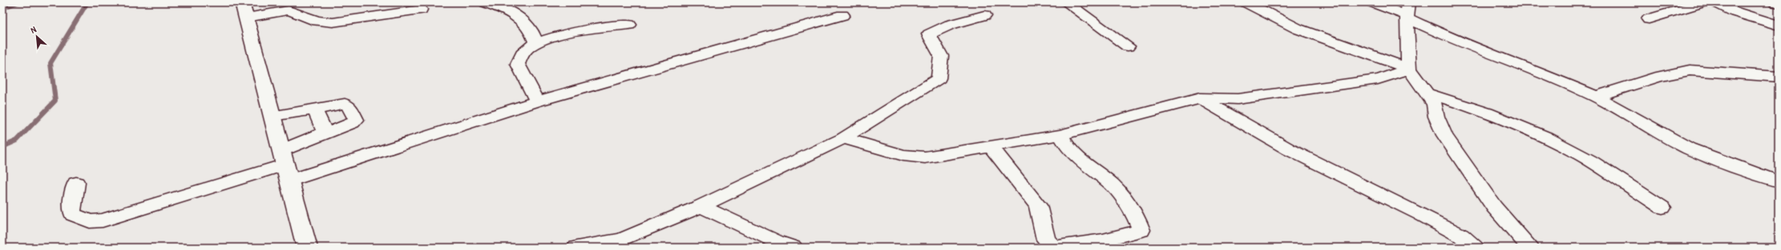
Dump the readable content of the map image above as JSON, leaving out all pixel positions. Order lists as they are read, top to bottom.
{
  "north": "top left"
}
